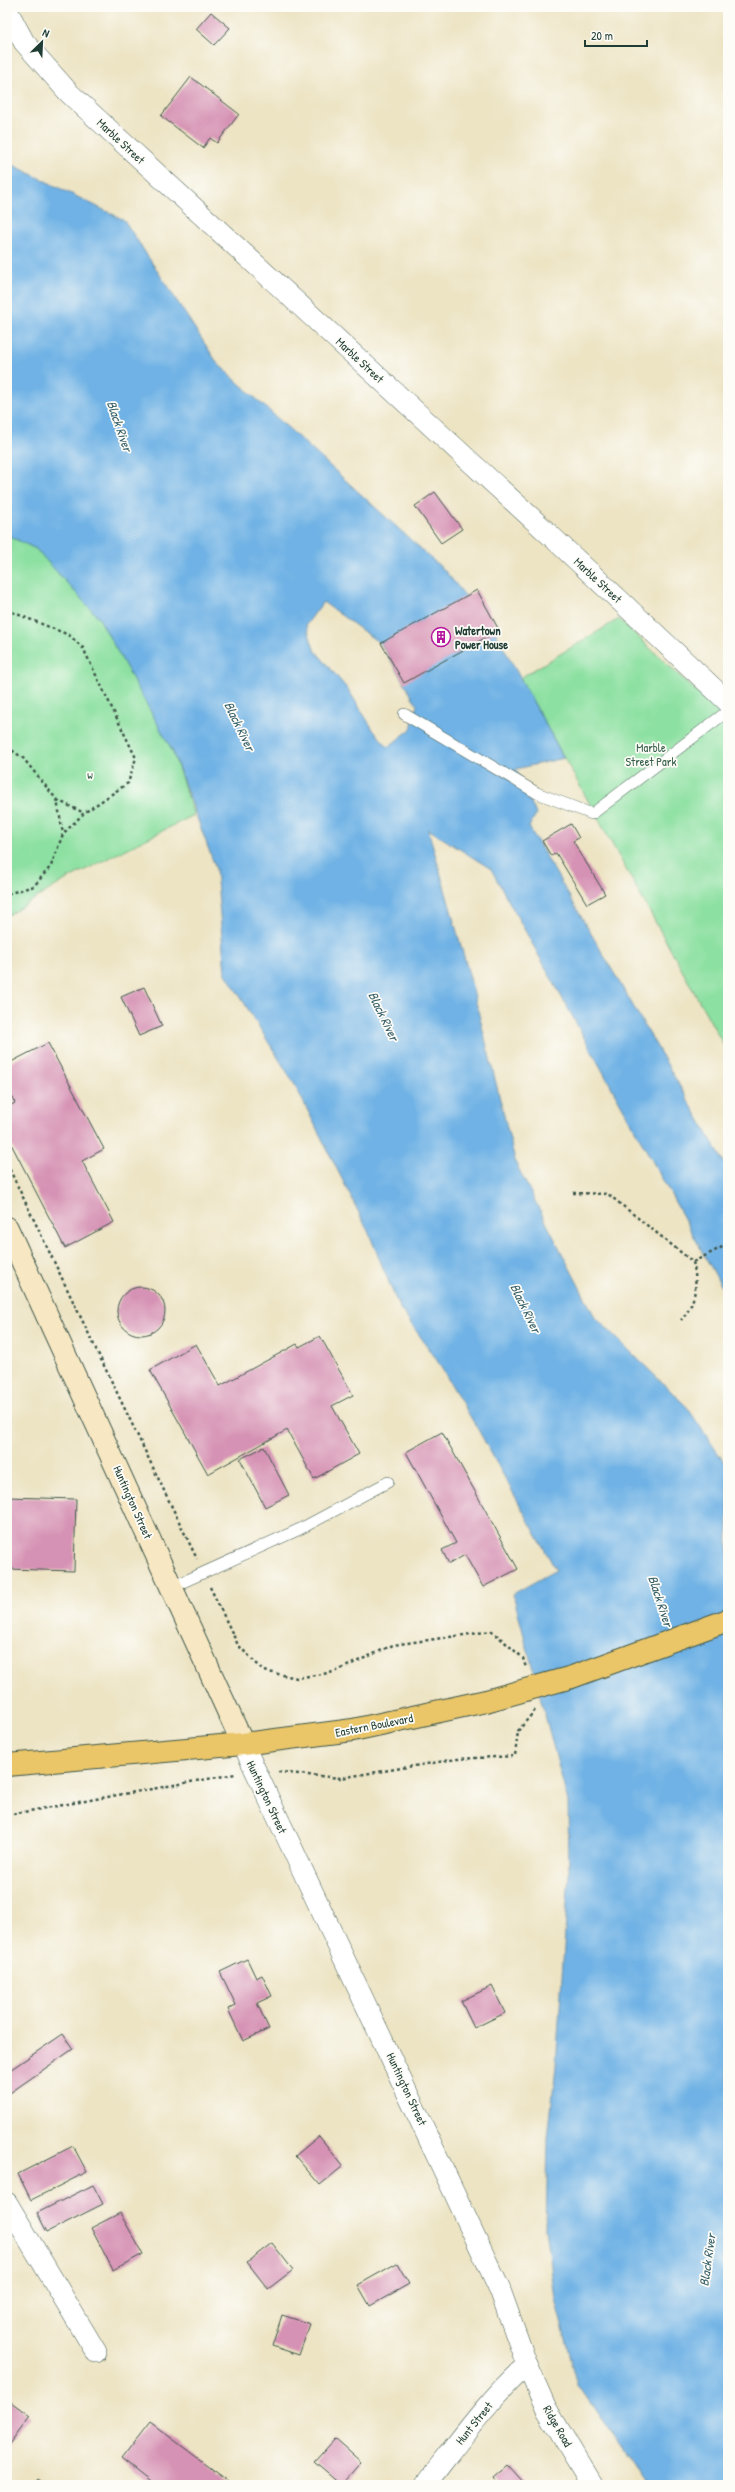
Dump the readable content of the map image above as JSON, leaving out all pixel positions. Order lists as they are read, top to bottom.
{
  "streets": {
    "main road": ["Eastern Boulevard"],
    "street": [
      "Marble Street",
      "Huntington Street",
      "Hunt Street",
      "Ridge Road"
    ]
  },
  "crossings": [
    ["Huntington Street", "Eastern Boulevard"],
    ["Huntington Street", "Hunt Street"],
    ["Huntington Street", "Ridge Road"],
    ["Hunt Street", "Ridge Road"]
  ],
  "water": ["Black River"],
  "parks": ["Marble Street Park", "w"],
  "places": {
    "building": ["Watertown Power House"]
  },
  "scale_bar": "20 m",
  "north": "top right"
}
